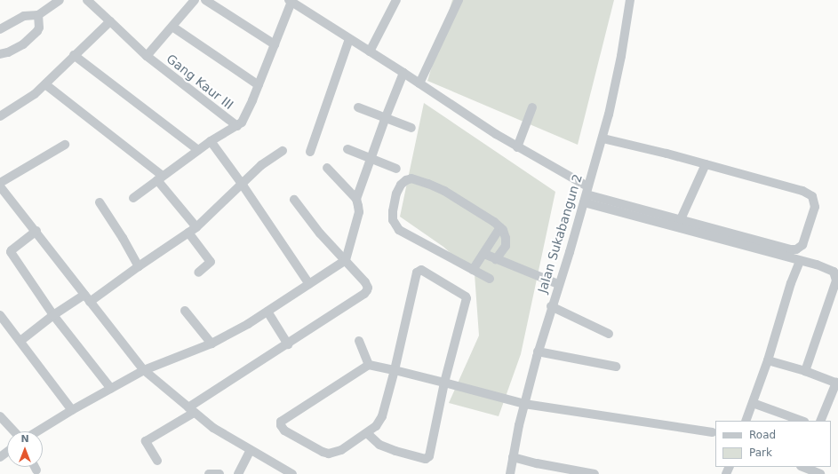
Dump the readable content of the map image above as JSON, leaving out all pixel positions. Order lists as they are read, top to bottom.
{
  "streets": {
    "street": ["Gang Kaur III", "Jalan Sukabangun 2"]
  },
  "legend": ["Road", "Park"],
  "north": "top"
}
